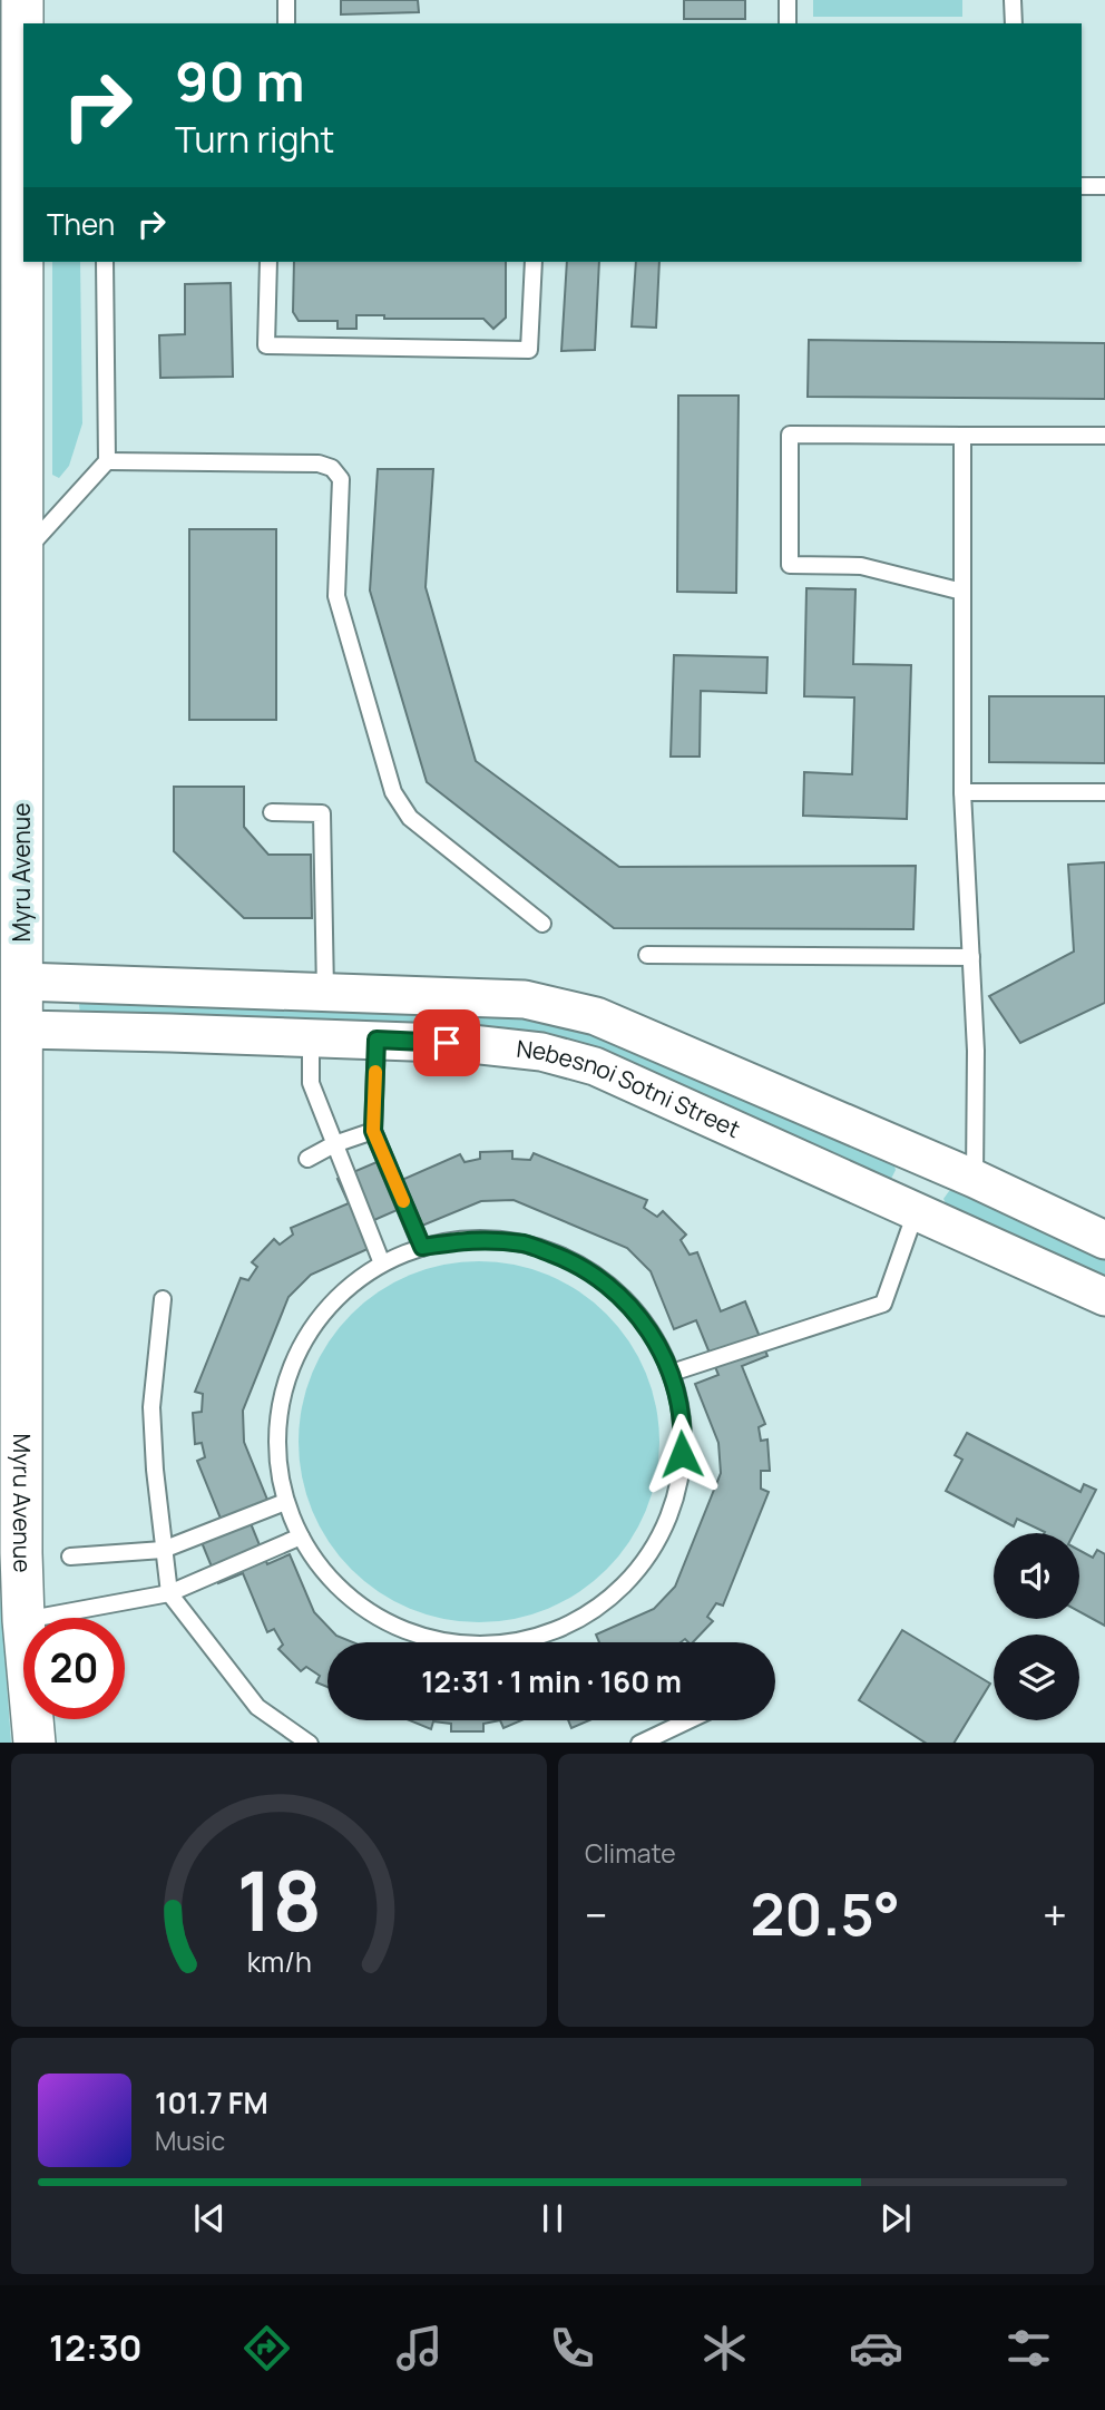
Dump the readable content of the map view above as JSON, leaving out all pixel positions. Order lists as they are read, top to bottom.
{
  "streets": {
    "main road": ["Myru Avenue"],
    "street": ["Nebesnoi Sotni Street"]
  },
  "crossings": [
    ["Myru Avenue", "Nebesnoi Sotni Street"]
  ],
  "page": {
    "turn": ["90 m", "Turn right"],
    "then": "Then",
    "limit": "20",
    "trip": "12:31 · 1 min · 160 m",
    "tile": "Climate",
    "heat": ["−", "20.5°", "+"],
    "song": ["101.7 FM", "Music"],
    "tabs": "12:30",
    "gauge": ["18", "km/h"]
  }
}
